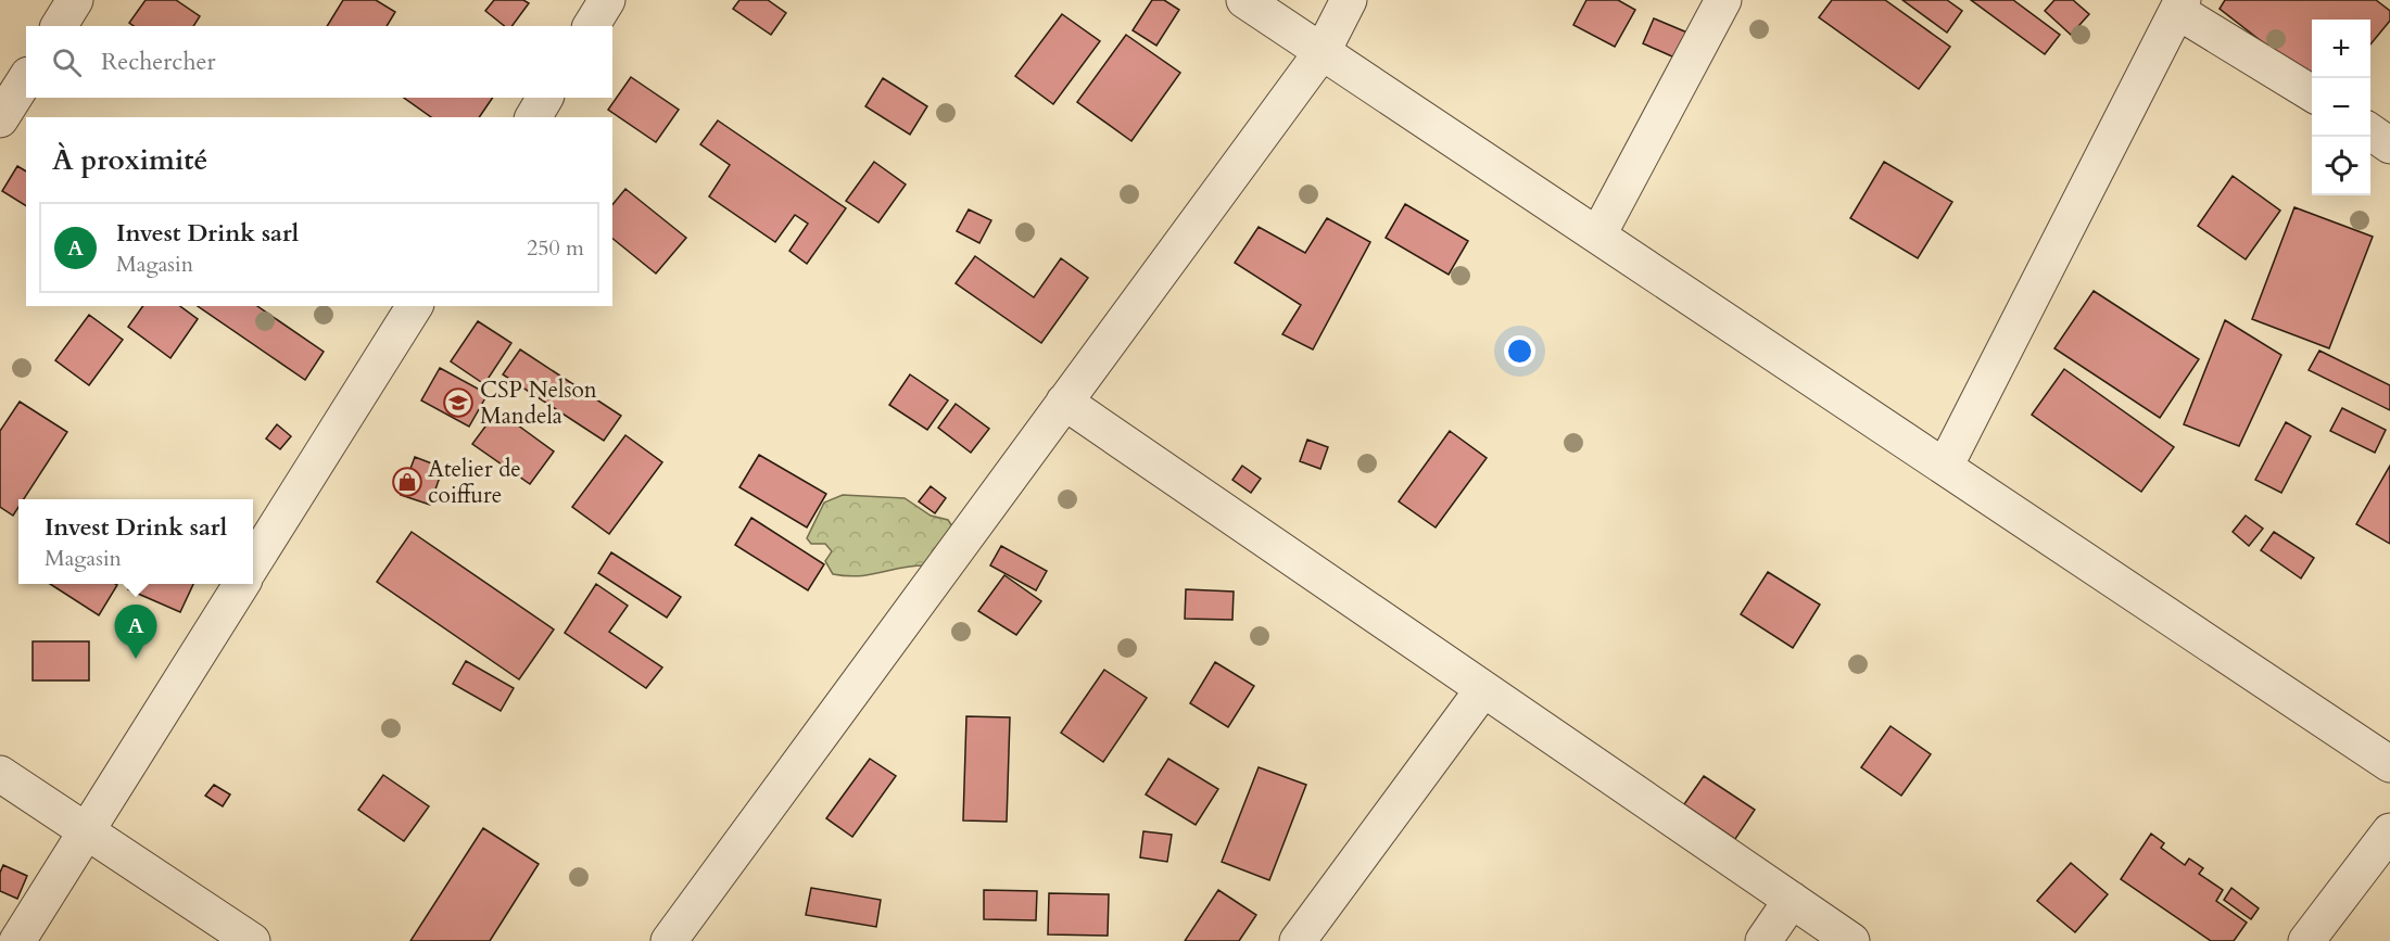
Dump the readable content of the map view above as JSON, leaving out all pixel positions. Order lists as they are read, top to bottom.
{
  "places": {
    "school or university": ["CSP Nelson Mandela"],
    "shop": ["Atelier de coiffure"]
  },
  "page": {
    "map_buttons": ["+", "−"],
    "search": "Rechercher",
    "heading": "À proximité",
    "list": [
      {
        "mark": "A",
        "name": "Invest Drink sarl",
        "note": "Magasin",
        "value": "250 m"
      }
    ],
    "popup": ["Invest Drink sarl", "Magasin"],
    "pins": "A"
  }
}
